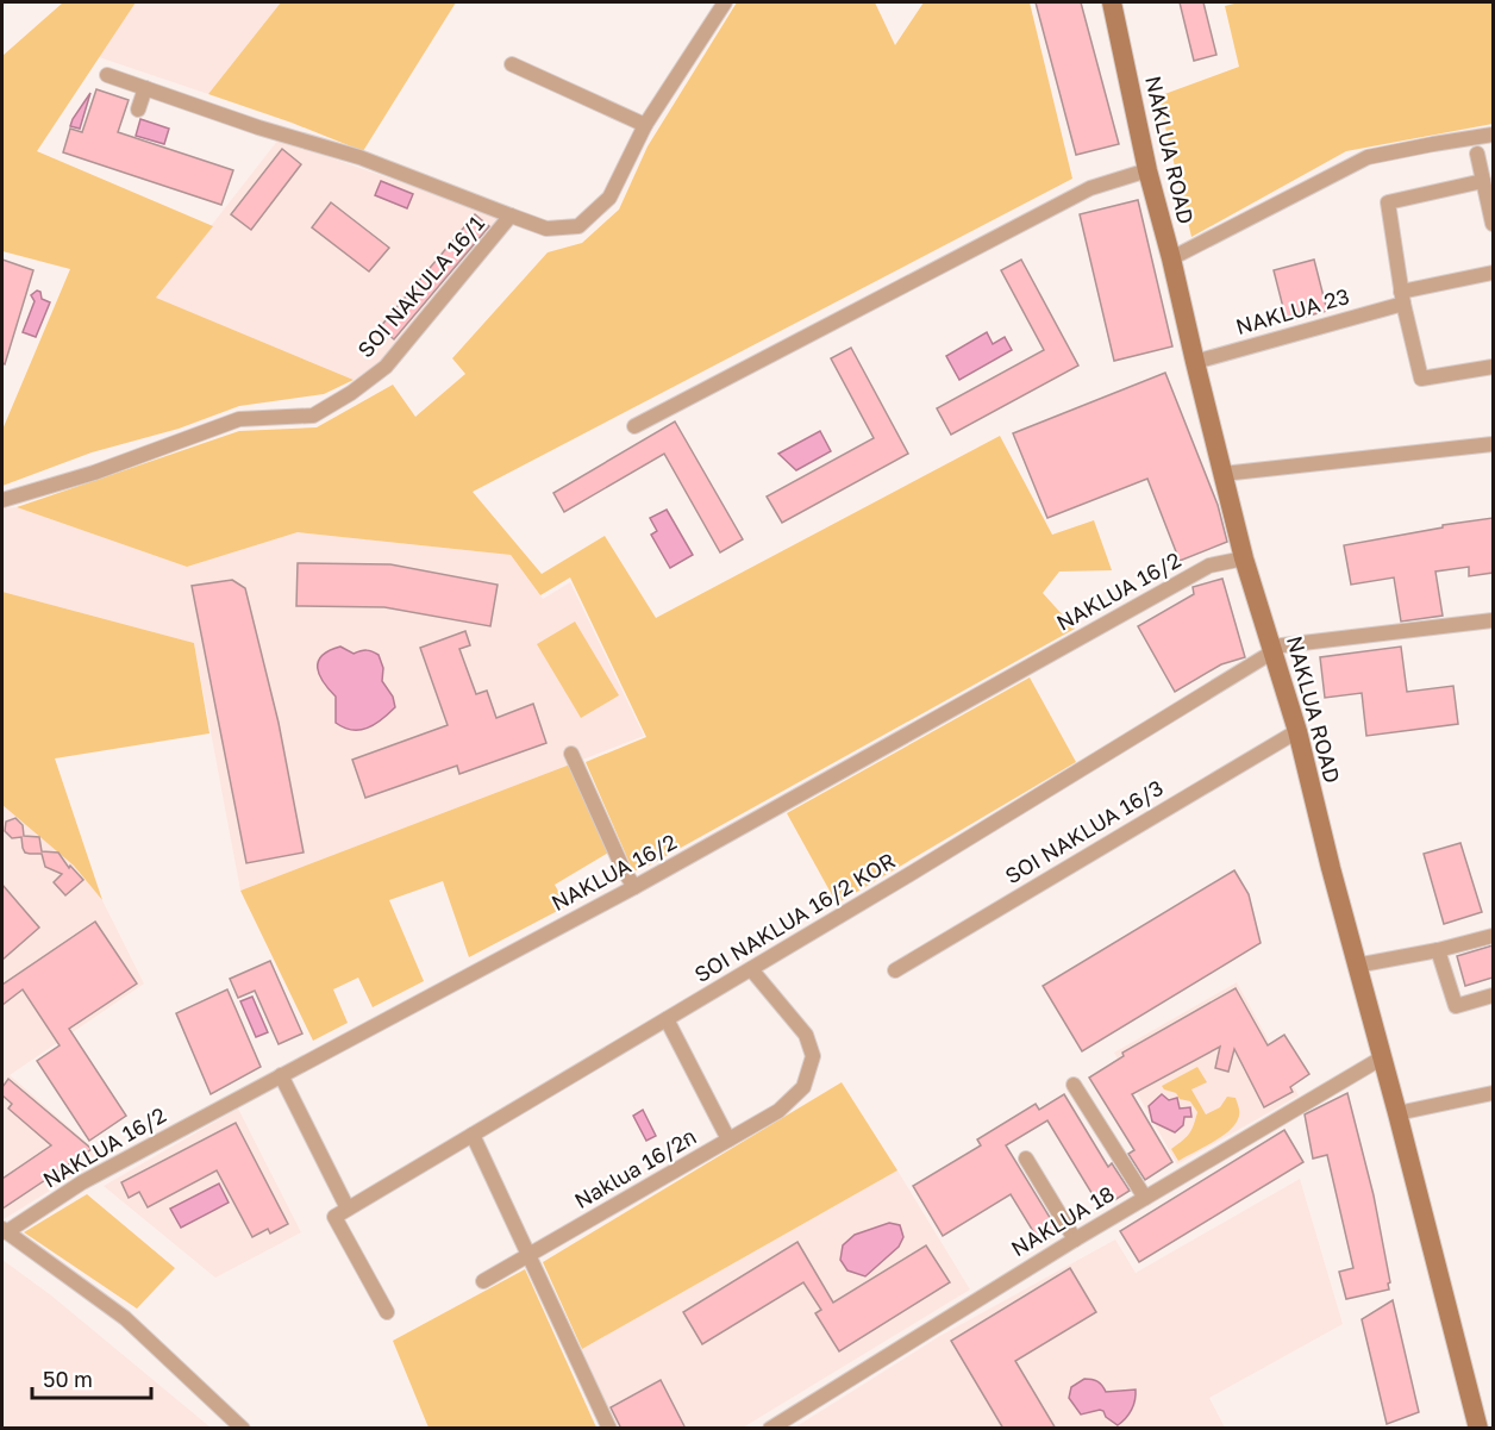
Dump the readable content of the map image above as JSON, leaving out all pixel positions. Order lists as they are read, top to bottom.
{
  "streets": {
    "street": [
      "NAKLUA ROAD",
      "SOI NAKULA 16/1",
      "NAKLUA 23",
      "NAKLUA 16/2",
      "SOI NAKLUA 16/3",
      "SOI NAKLUA 16/2 KOR",
      "Naklua 16/2ก",
      "NAKLUA 18"
    ]
  },
  "crossings": [
    ["NAKLUA ROAD", "NAKLUA 23"],
    ["NAKLUA ROAD", "NAKLUA 16/2"],
    ["NAKLUA ROAD", "SOI NAKLUA 16/3"],
    ["NAKLUA ROAD", "SOI NAKLUA 16/2 KOR"],
    ["NAKLUA ROAD", "NAKLUA 18"],
    ["SOI NAKLUA 16/2 KOR", "Naklua 16/2ก"]
  ],
  "scale_bar": "50 m"
}
